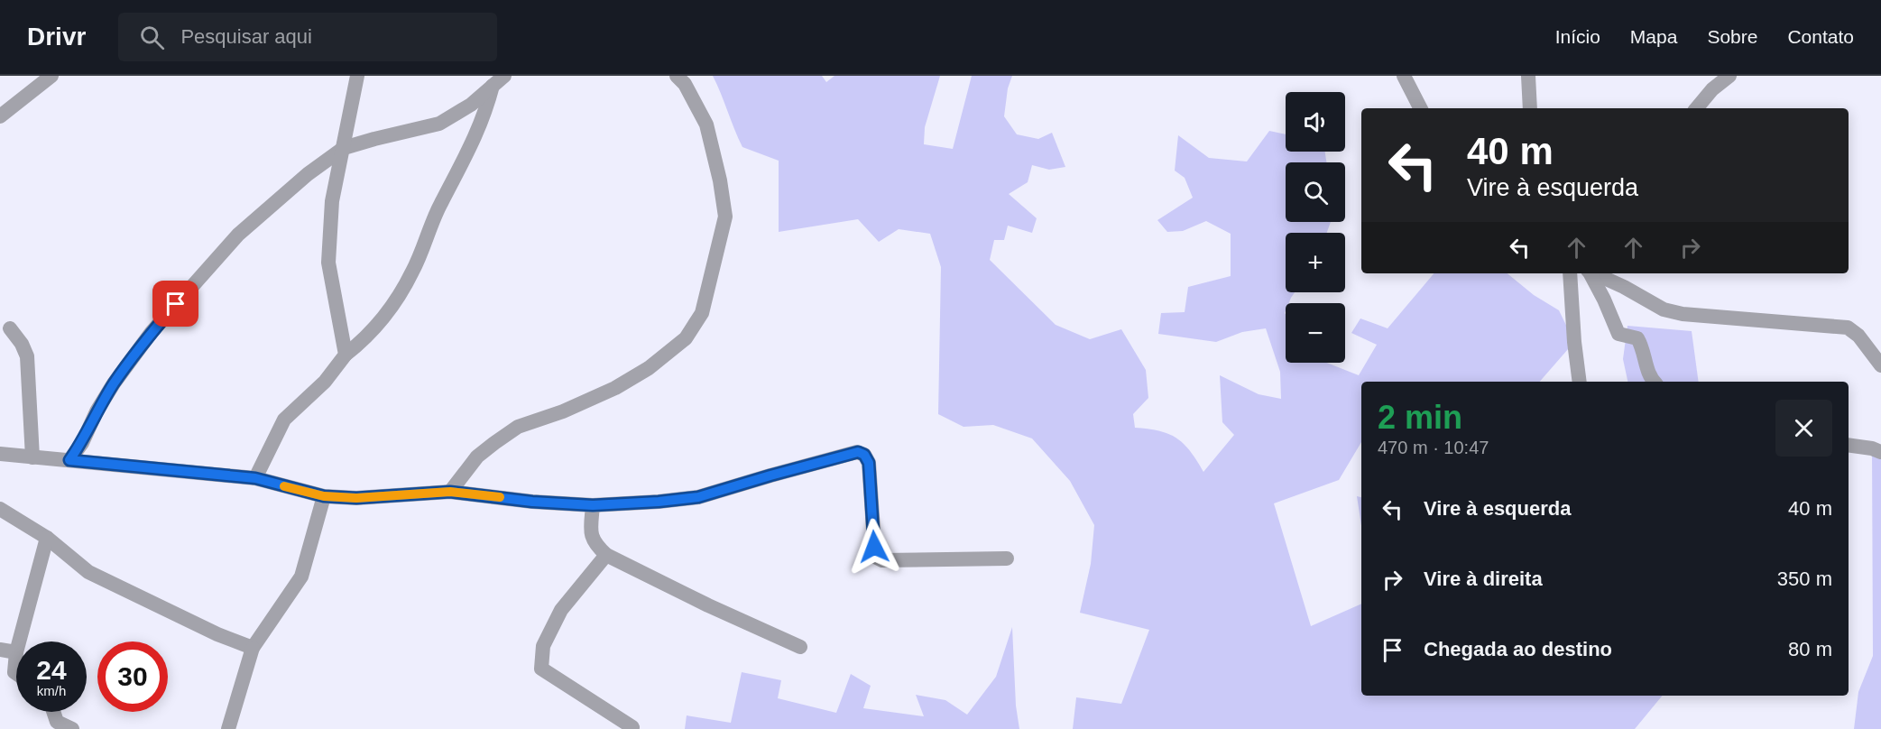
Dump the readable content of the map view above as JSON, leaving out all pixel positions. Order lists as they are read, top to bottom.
{
  "page": {
    "header": "Drivr",
    "search": "Pesquisar aqui",
    "nav": [
      "Início",
      "Mapa",
      "Sobre",
      "Contato"
    ],
    "map_buttons": ["+", "−"],
    "turn": ["40 m", "Vire à esquerda"],
    "heading": ["2 min", "470 m · 10:47"],
    "list": [
      {
        "name": "Vire à esquerda",
        "value": "40 m"
      },
      {
        "name": "Vire à direita",
        "value": "350 m"
      },
      {
        "name": "Chegada ao destino",
        "value": "80 m"
      }
    ],
    "speed": "24 km/h",
    "limit": "30"
  }
}
